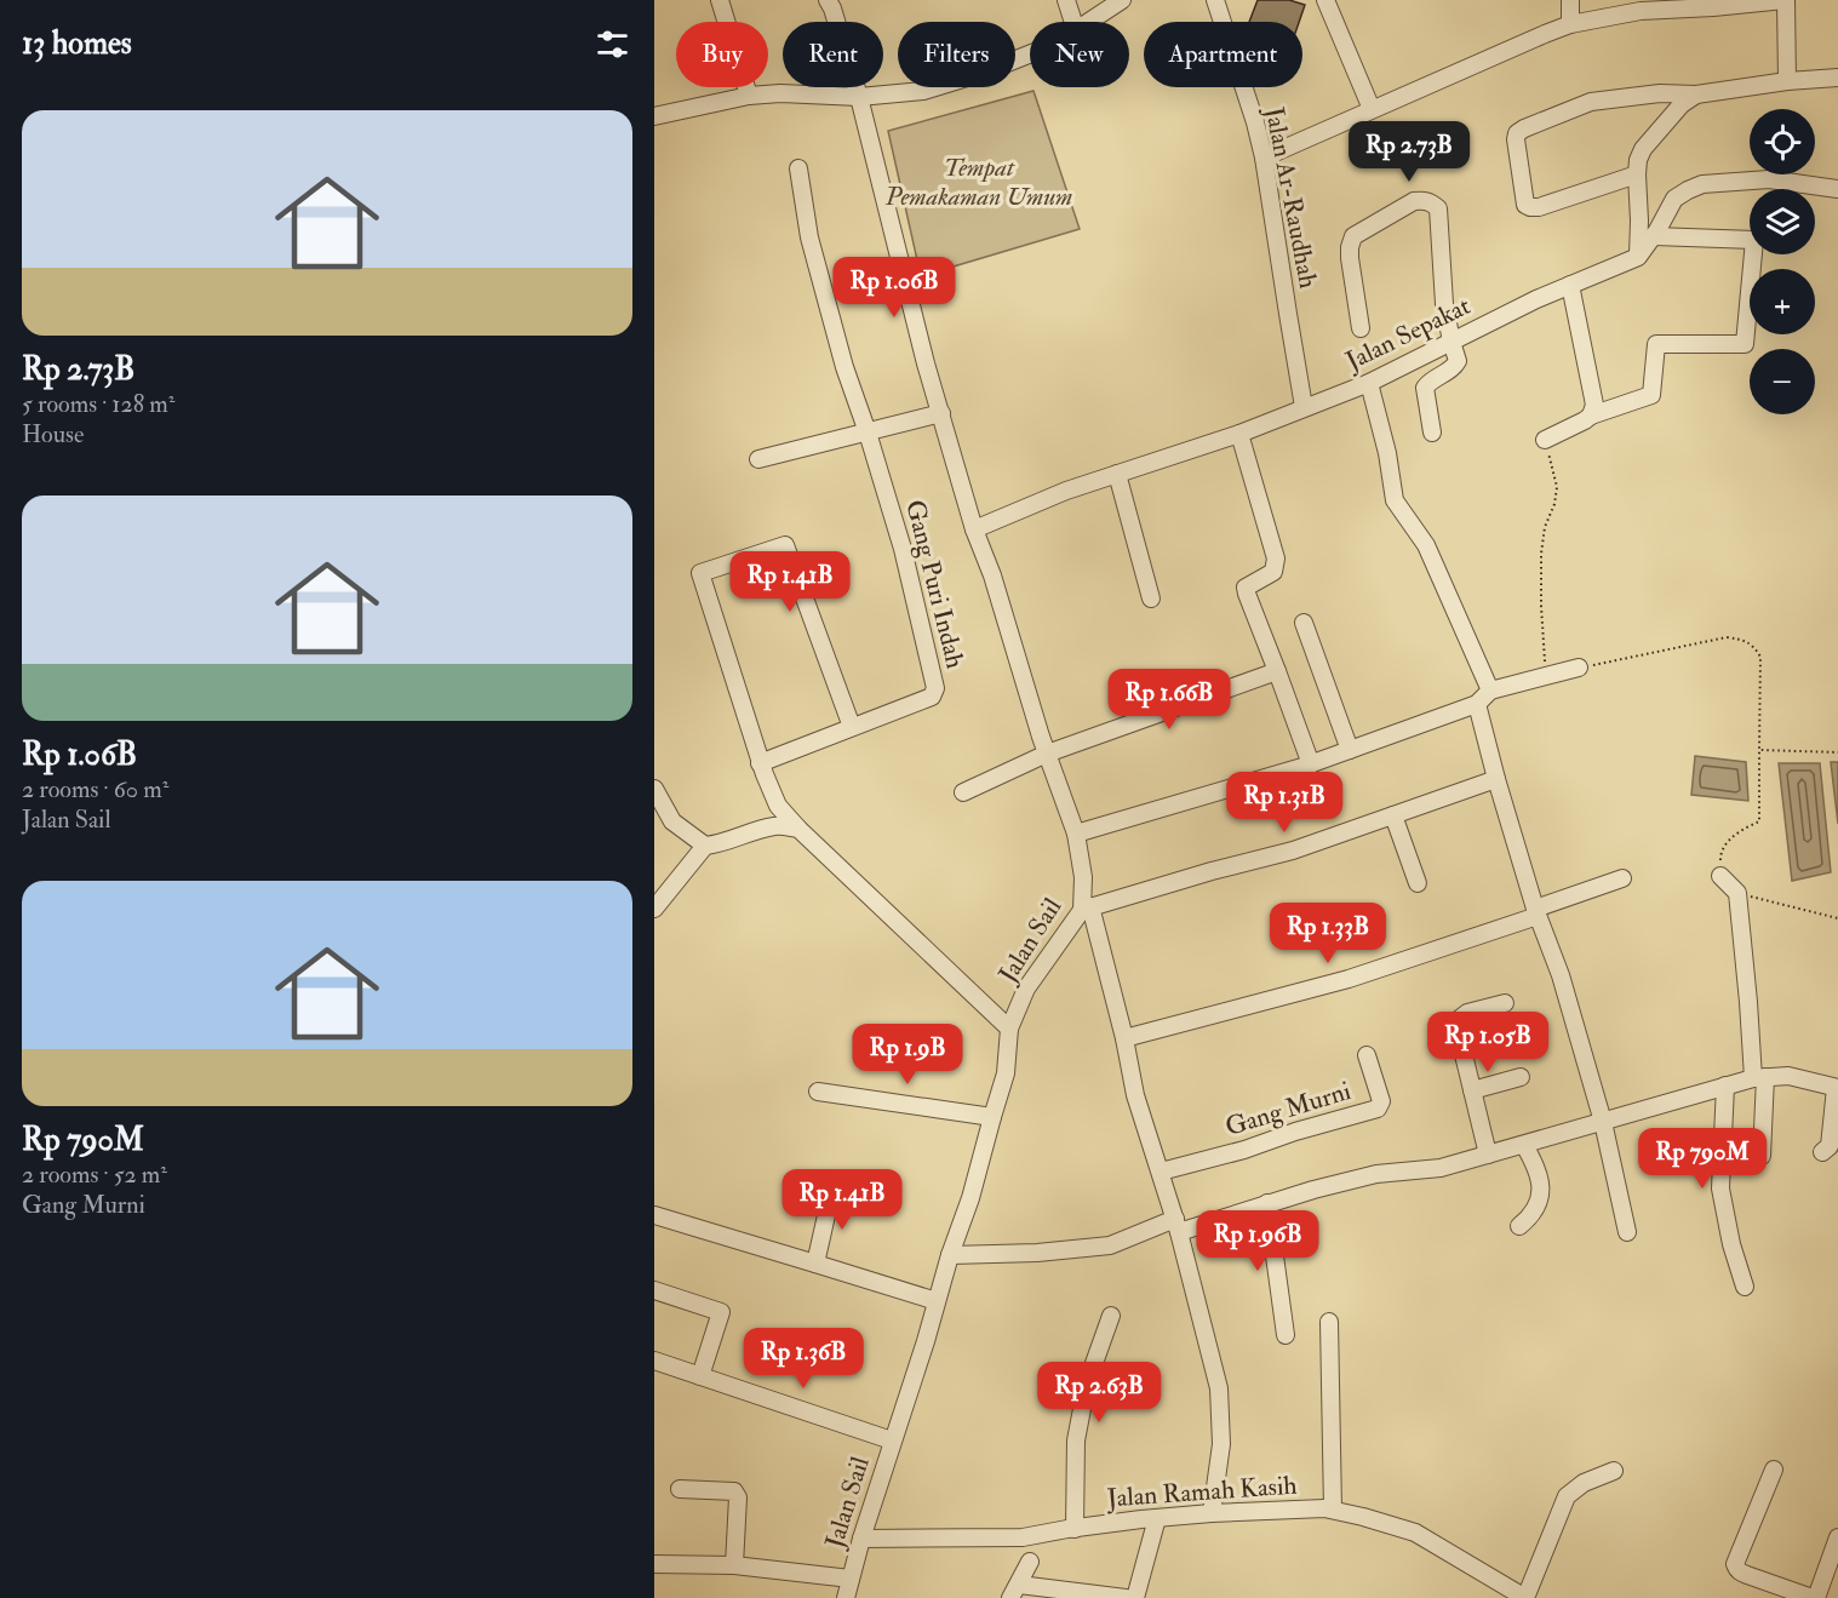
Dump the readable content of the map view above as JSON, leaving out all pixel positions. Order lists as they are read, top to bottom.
{
  "streets": {
    "street": [
      "Jalan Ar-Raudhah",
      "Jalan Sepakat",
      "Gang Puri Indah",
      "Jalan Sail",
      "Gang Murni",
      "Jalan Ramah Kasih"
    ]
  },
  "crossings": [
    ["Jalan Ar-Raudhah", "Jalan Sepakat"],
    ["Jalan Sepakat", "Jalan Sail"],
    ["Jalan Sail", "Jalan Ramah Kasih"]
  ],
  "parks": ["Tempat Pemakaman Umum"],
  "page": {
    "heading": "13 homes",
    "chip": [
      "Buy",
      "Rent",
      "Filters",
      "New",
      "Apartment"
    ],
    "list": [
      {
        "name": "Rp 2.73B",
        "note": "5 rooms · 128 m² · House"
      },
      {
        "name": "Rp 1.06B",
        "note": "2 rooms · 60 m² · Jalan Sail"
      },
      {
        "name": "Rp 790M",
        "note": "2 rooms · 52 m² · Gang Murni"
      }
    ],
    "map_buttons": ["+", "−"],
    "price": [
      "Rp 2.73B",
      "Rp 1.06B",
      "Rp 1.41B",
      "Rp 1.66B",
      "Rp 1.31B",
      "Rp 1.33B",
      "Rp 1.05B",
      "Rp 1.9B",
      "Rp 790M",
      "Rp 1.41B",
      "Rp 1.96B",
      "Rp 1.36B",
      "Rp 2.63B"
    ]
  }
}
